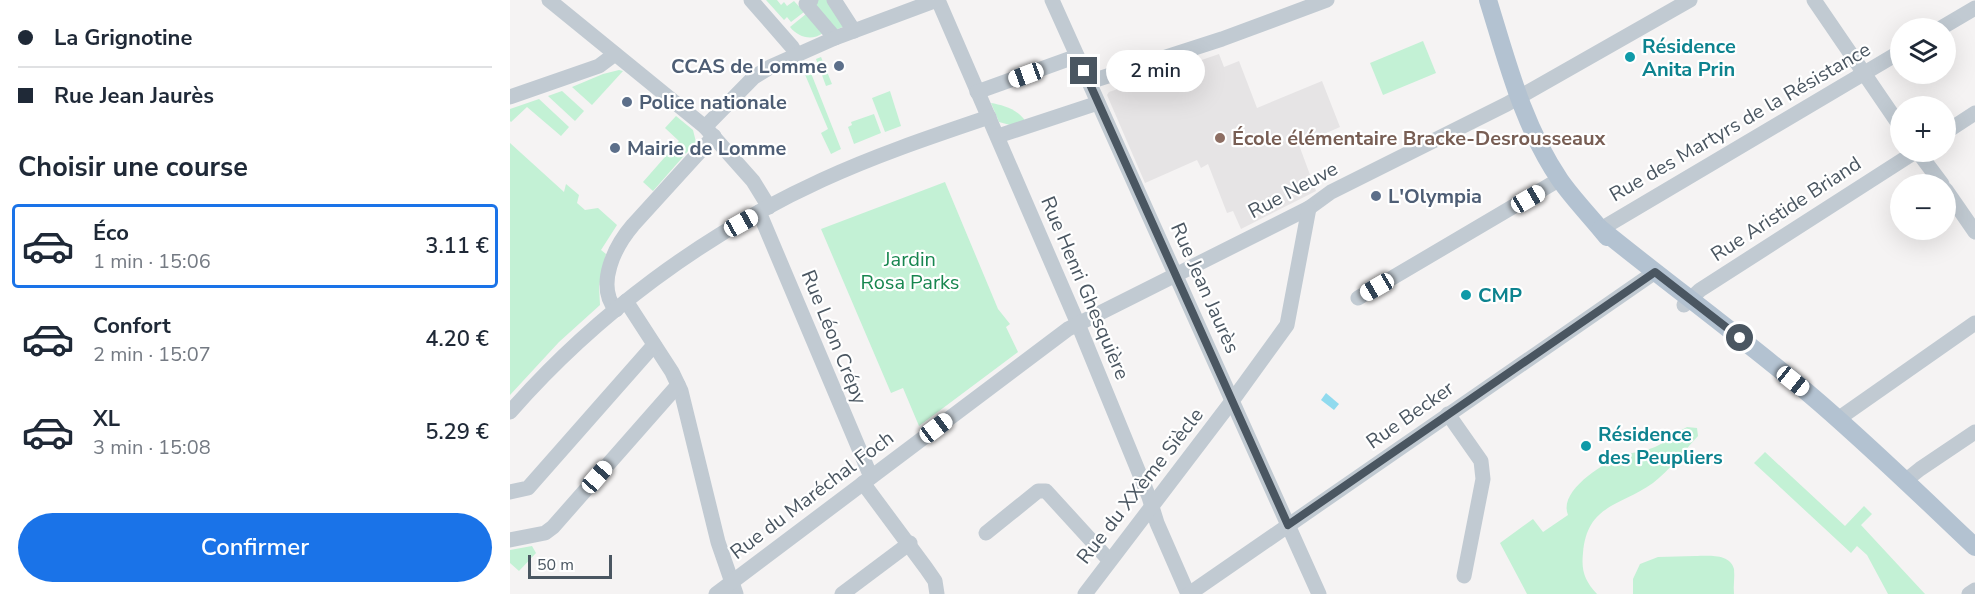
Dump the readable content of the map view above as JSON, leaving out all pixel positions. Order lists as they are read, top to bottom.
{
  "streets": {
    "street": [
      "Rue des Martyrs de la Résistance",
      "Rue Neuve",
      "Rue Aristide Briand",
      "Rue Henri Ghesquière",
      "Rue Jean Jaurès",
      "Rue Léon Crépy",
      "Rue Becker",
      "Rue du XXème Siècle",
      "Rue du Maréchal Foch"
    ]
  },
  "crossings": [
    ["Rue Neuve", "Rue Henri Ghesquière"],
    ["Rue Neuve", "Rue Jean Jaurès"],
    ["Rue Neuve", "Rue du XXème Siècle"],
    ["Rue Neuve", "Rue du Maréchal Foch"],
    ["Rue Henri Ghesquière", "Rue Becker"],
    ["Rue Henri Ghesquière", "Rue du XXème Siècle"],
    ["Rue Henri Ghesquière", "Rue du Maréchal Foch"],
    ["Rue Jean Jaurès", "Rue Becker"],
    ["Rue Jean Jaurès", "Rue du XXème Siècle"],
    ["Rue Léon Crépy", "Rue du Maréchal Foch"]
  ],
  "parks": ["Jardin Rosa Parks"],
  "places": [
    "Résidence Anita Prin",
    "CCAS de Lomme",
    "Police nationale",
    "École élémentaire Bracke-Desrousseaux",
    "Mairie de Lomme",
    "L'Olympia",
    "CMP",
    "Résidence des Peupliers"
  ],
  "scale_bar": "50 m",
  "page": {
    "banner": ["La Grignotine", "Rue Jean Jaurès"],
    "map_buttons": ["+", "−"],
    "bubble": "2 min",
    "heading": "Choisir une course",
    "list": [
      {
        "name": "Éco",
        "note": "1 min · 15:06",
        "value": "3.11 €"
      },
      {
        "name": "Confort",
        "note": "2 min · 15:07",
        "value": "4.20 €"
      },
      {
        "name": "XL",
        "note": "3 min · 15:08",
        "value": "5.29 €"
      }
    ],
    "buttons": "Confirmer",
    "scale": "50 m"
  }
}
